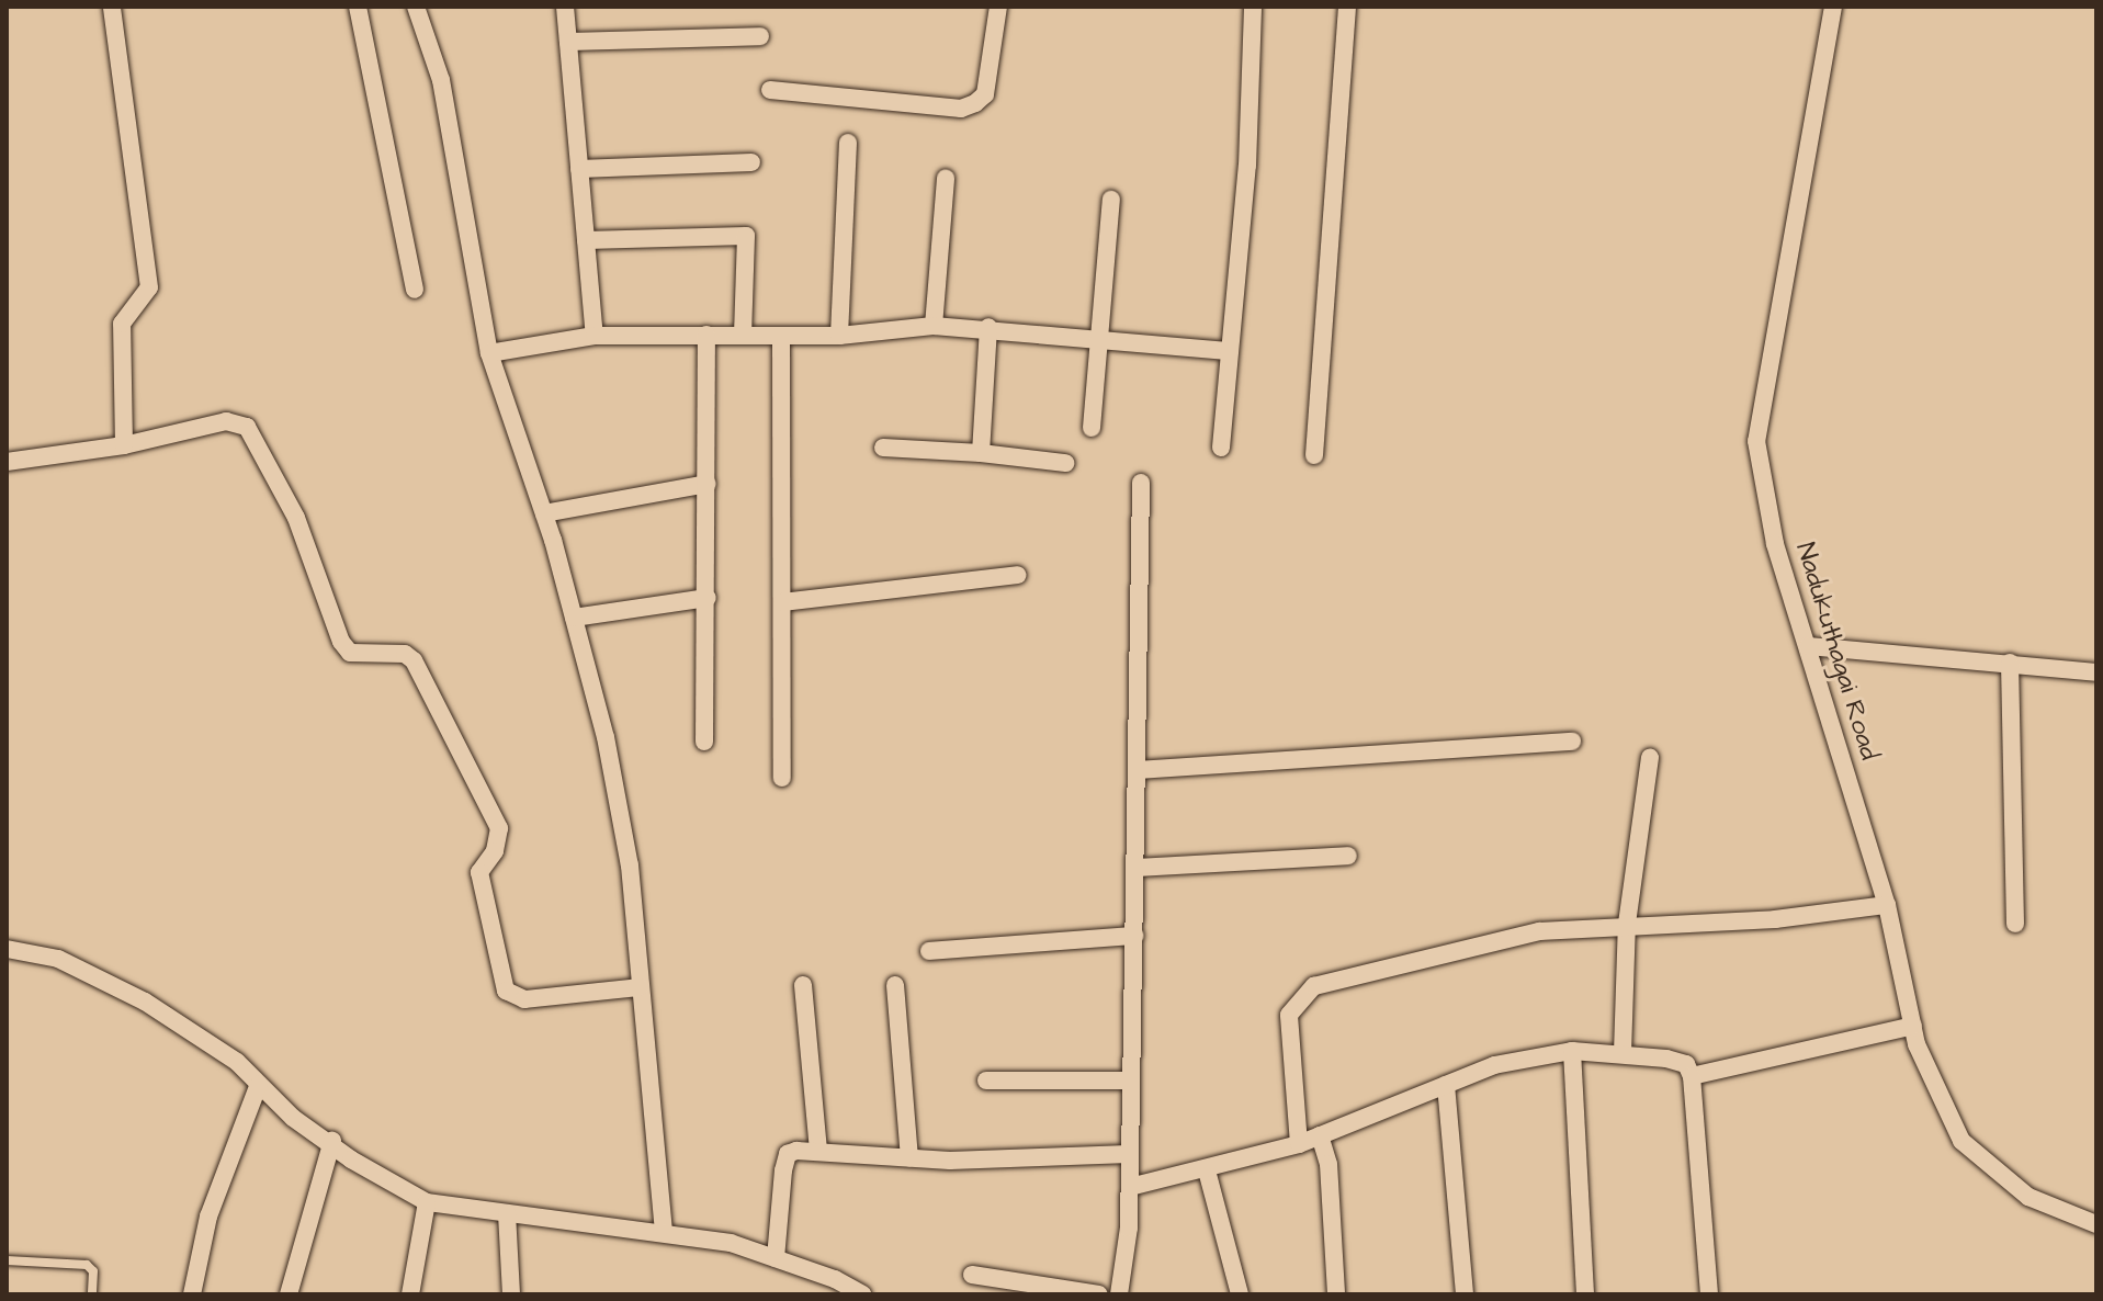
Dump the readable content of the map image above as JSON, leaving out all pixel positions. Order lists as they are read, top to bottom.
{
  "streets": {
    "street": ["Nadukuthagai Road"]
  }
}
